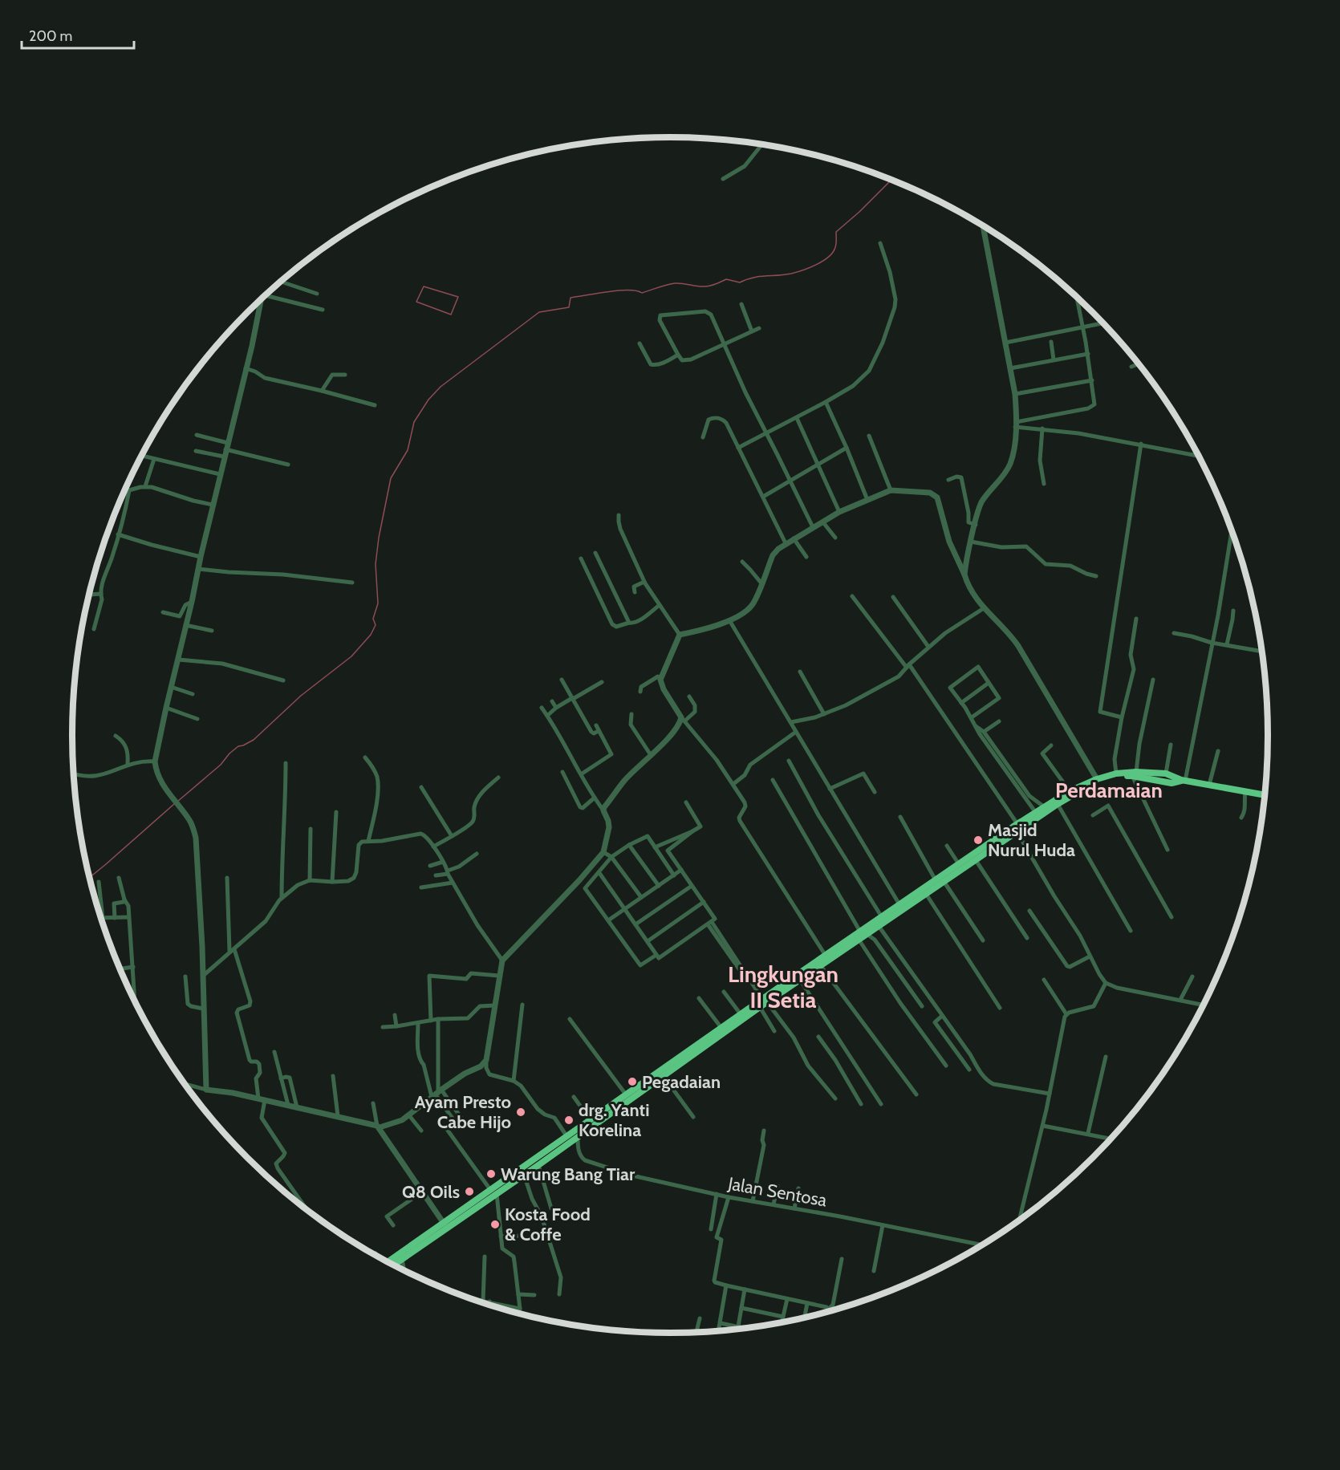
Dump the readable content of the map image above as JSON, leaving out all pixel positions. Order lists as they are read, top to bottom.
{
  "streets": {
    "street": ["Jalan Sentosa"]
  },
  "districts": ["Perdamaian", "Lingkungan II Setia"],
  "places": [
    "Masjid Nurul Huda",
    "Pegadaian",
    "Ayam Presto Cabe Hijo",
    "drg. Yanti Korelina",
    "Warung Bang Tiar",
    "Q8 Oils",
    "Kosta Food & Coffe"
  ],
  "scale_bar": "200 m"
}
